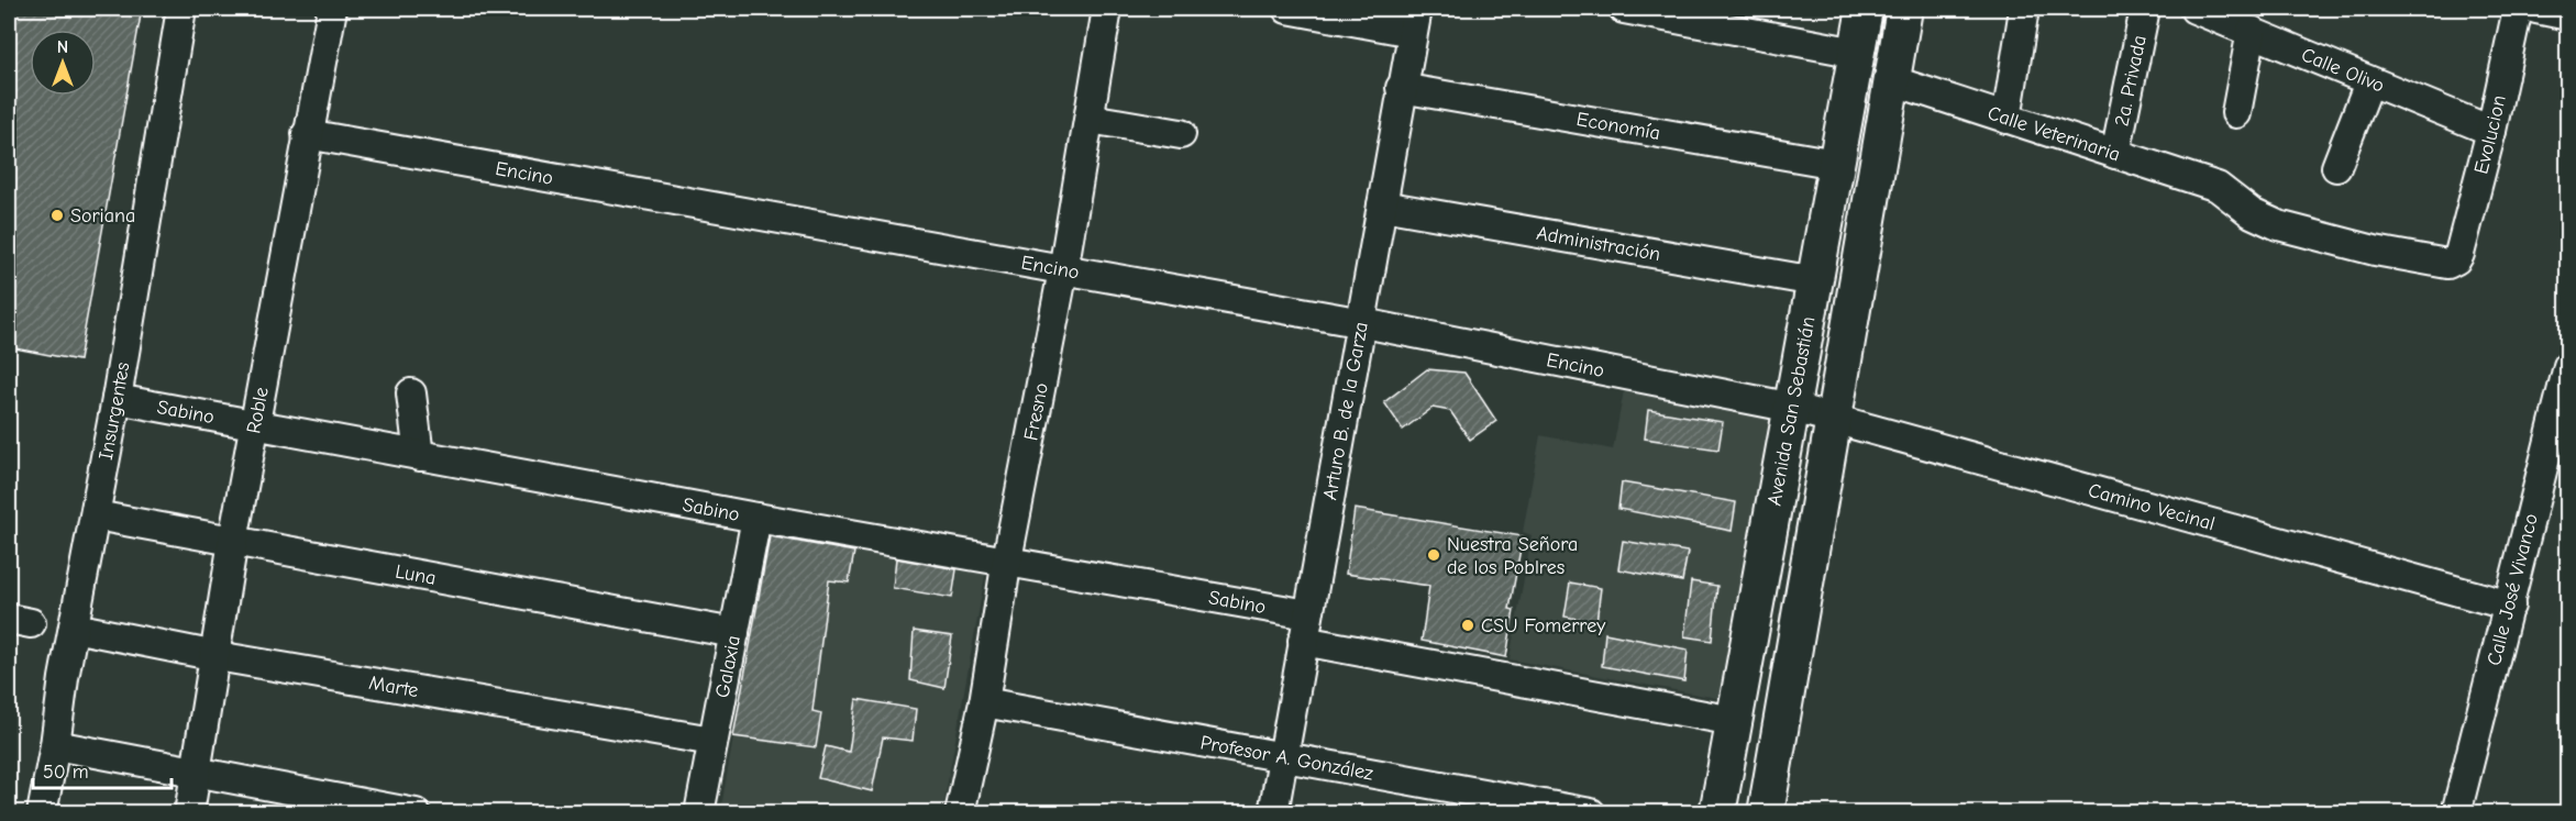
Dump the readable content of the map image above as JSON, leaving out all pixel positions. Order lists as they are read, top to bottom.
{
  "streets": {
    "main road": ["Avenida San Sebastián"],
    "street": [
      "Calle Olivo",
      "2a. Privada",
      "Economía",
      "Calle Veterinaria",
      "Evolucion",
      "Encino",
      "Administración",
      "Roble",
      "Insurgentes",
      "Fresno",
      "Arturo B. de la Garza",
      "Sabino",
      "Camino Vecinal",
      "Luna",
      "Calle José Vivanco",
      "Galaxia",
      "Marte",
      "Profesor A. González"
    ]
  },
  "crossings": [
    ["Calle Olivo", "Evolucion"],
    ["2a. Privada", "Calle Veterinaria"],
    ["Economía", "Arturo B. de la Garza"],
    ["Economía", "Avenida San Sebastián"],
    ["Calle Veterinaria", "Evolucion"],
    ["Encino", "Roble"],
    ["Encino", "Fresno"],
    ["Encino", "Arturo B. de la Garza"],
    ["Encino", "Avenida San Sebastián"],
    ["Encino", "Camino Vecinal"],
    ["Administración", "Arturo B. de la Garza"],
    ["Administración", "Avenida San Sebastián"],
    ["Roble", "Sabino"],
    ["Roble", "Luna"],
    ["Roble", "Marte"],
    ["Insurgentes", "Sabino"],
    ["Insurgentes", "Luna"],
    ["Insurgentes", "Marte"],
    ["Fresno", "Sabino"],
    ["Fresno", "Profesor A. González"],
    ["Arturo B. de la Garza", "Sabino"],
    ["Arturo B. de la Garza", "Profesor A. González"],
    ["Avenida San Sebastián", "Sabino"],
    ["Avenida San Sebastián", "Camino Vecinal"],
    ["Sabino", "Galaxia"],
    ["Camino Vecinal", "Calle José Vivanco"],
    ["Luna", "Galaxia"],
    ["Galaxia", "Marte"]
  ],
  "places": ["Soriana", "Nuestra Señora de los Poblres", "CSU Fomerrey"],
  "scale_bar": "50 m",
  "north": "top"
}
